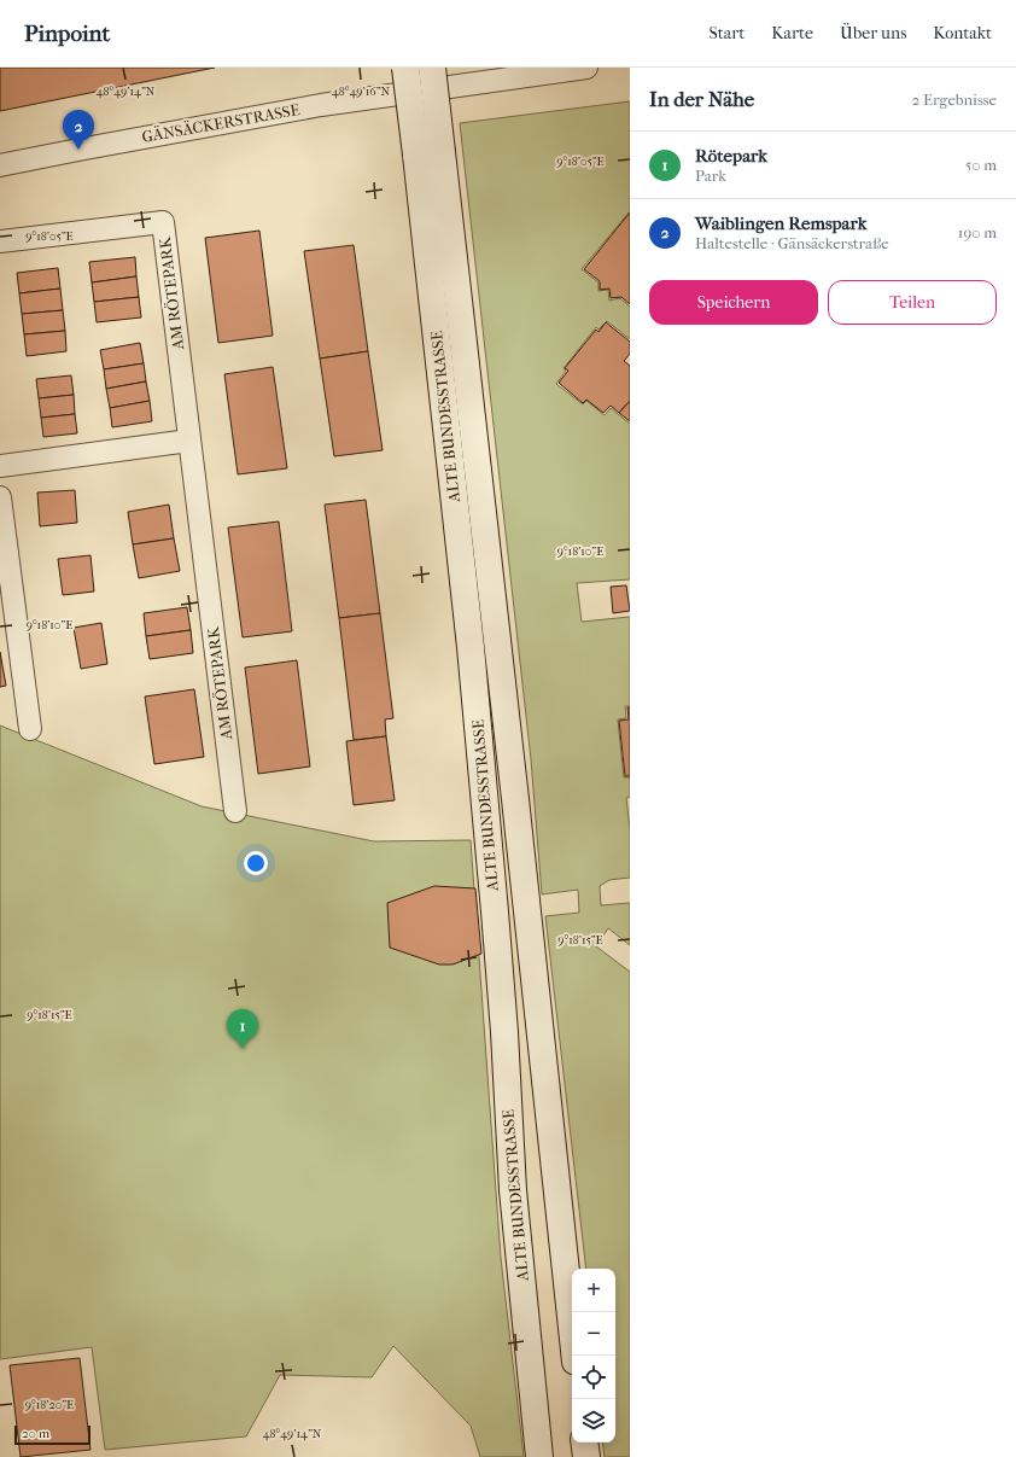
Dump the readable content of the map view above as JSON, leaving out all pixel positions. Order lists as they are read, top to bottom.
{
  "streets": {
    "main road": ["ALTE BUNDESSTRASSE"],
    "street": ["GÄNSÄCKERSTRASSE", "AM RÖTEPARK"]
  },
  "scale_bar": "20 m",
  "page": {
    "header": "Pinpoint",
    "nav": [
      "Start",
      "Karte",
      "Über uns",
      "Kontakt"
    ],
    "heading": ["In der Nähe", "2 Ergebnisse"],
    "pins": ["2", "1"],
    "list": [
      {
        "mark": "1",
        "name": "Rötepark",
        "note": "Park",
        "value": "50 m"
      },
      {
        "mark": "2",
        "name": "Waiblingen Remspark",
        "note": "Haltestelle · Gänsäckerstraße",
        "value": "190 m"
      }
    ],
    "buttons": ["Speichern", "Teilen"],
    "map_buttons": ["+", "−"],
    "scale": "20 m"
  },
  "coordinates": [
    "48°49'14\"N",
    "48°49'16\"N",
    "9°18'05\"E",
    "9°18'10\"E",
    "9°18'15\"E",
    "9°18'20\"E"
  ]
}
